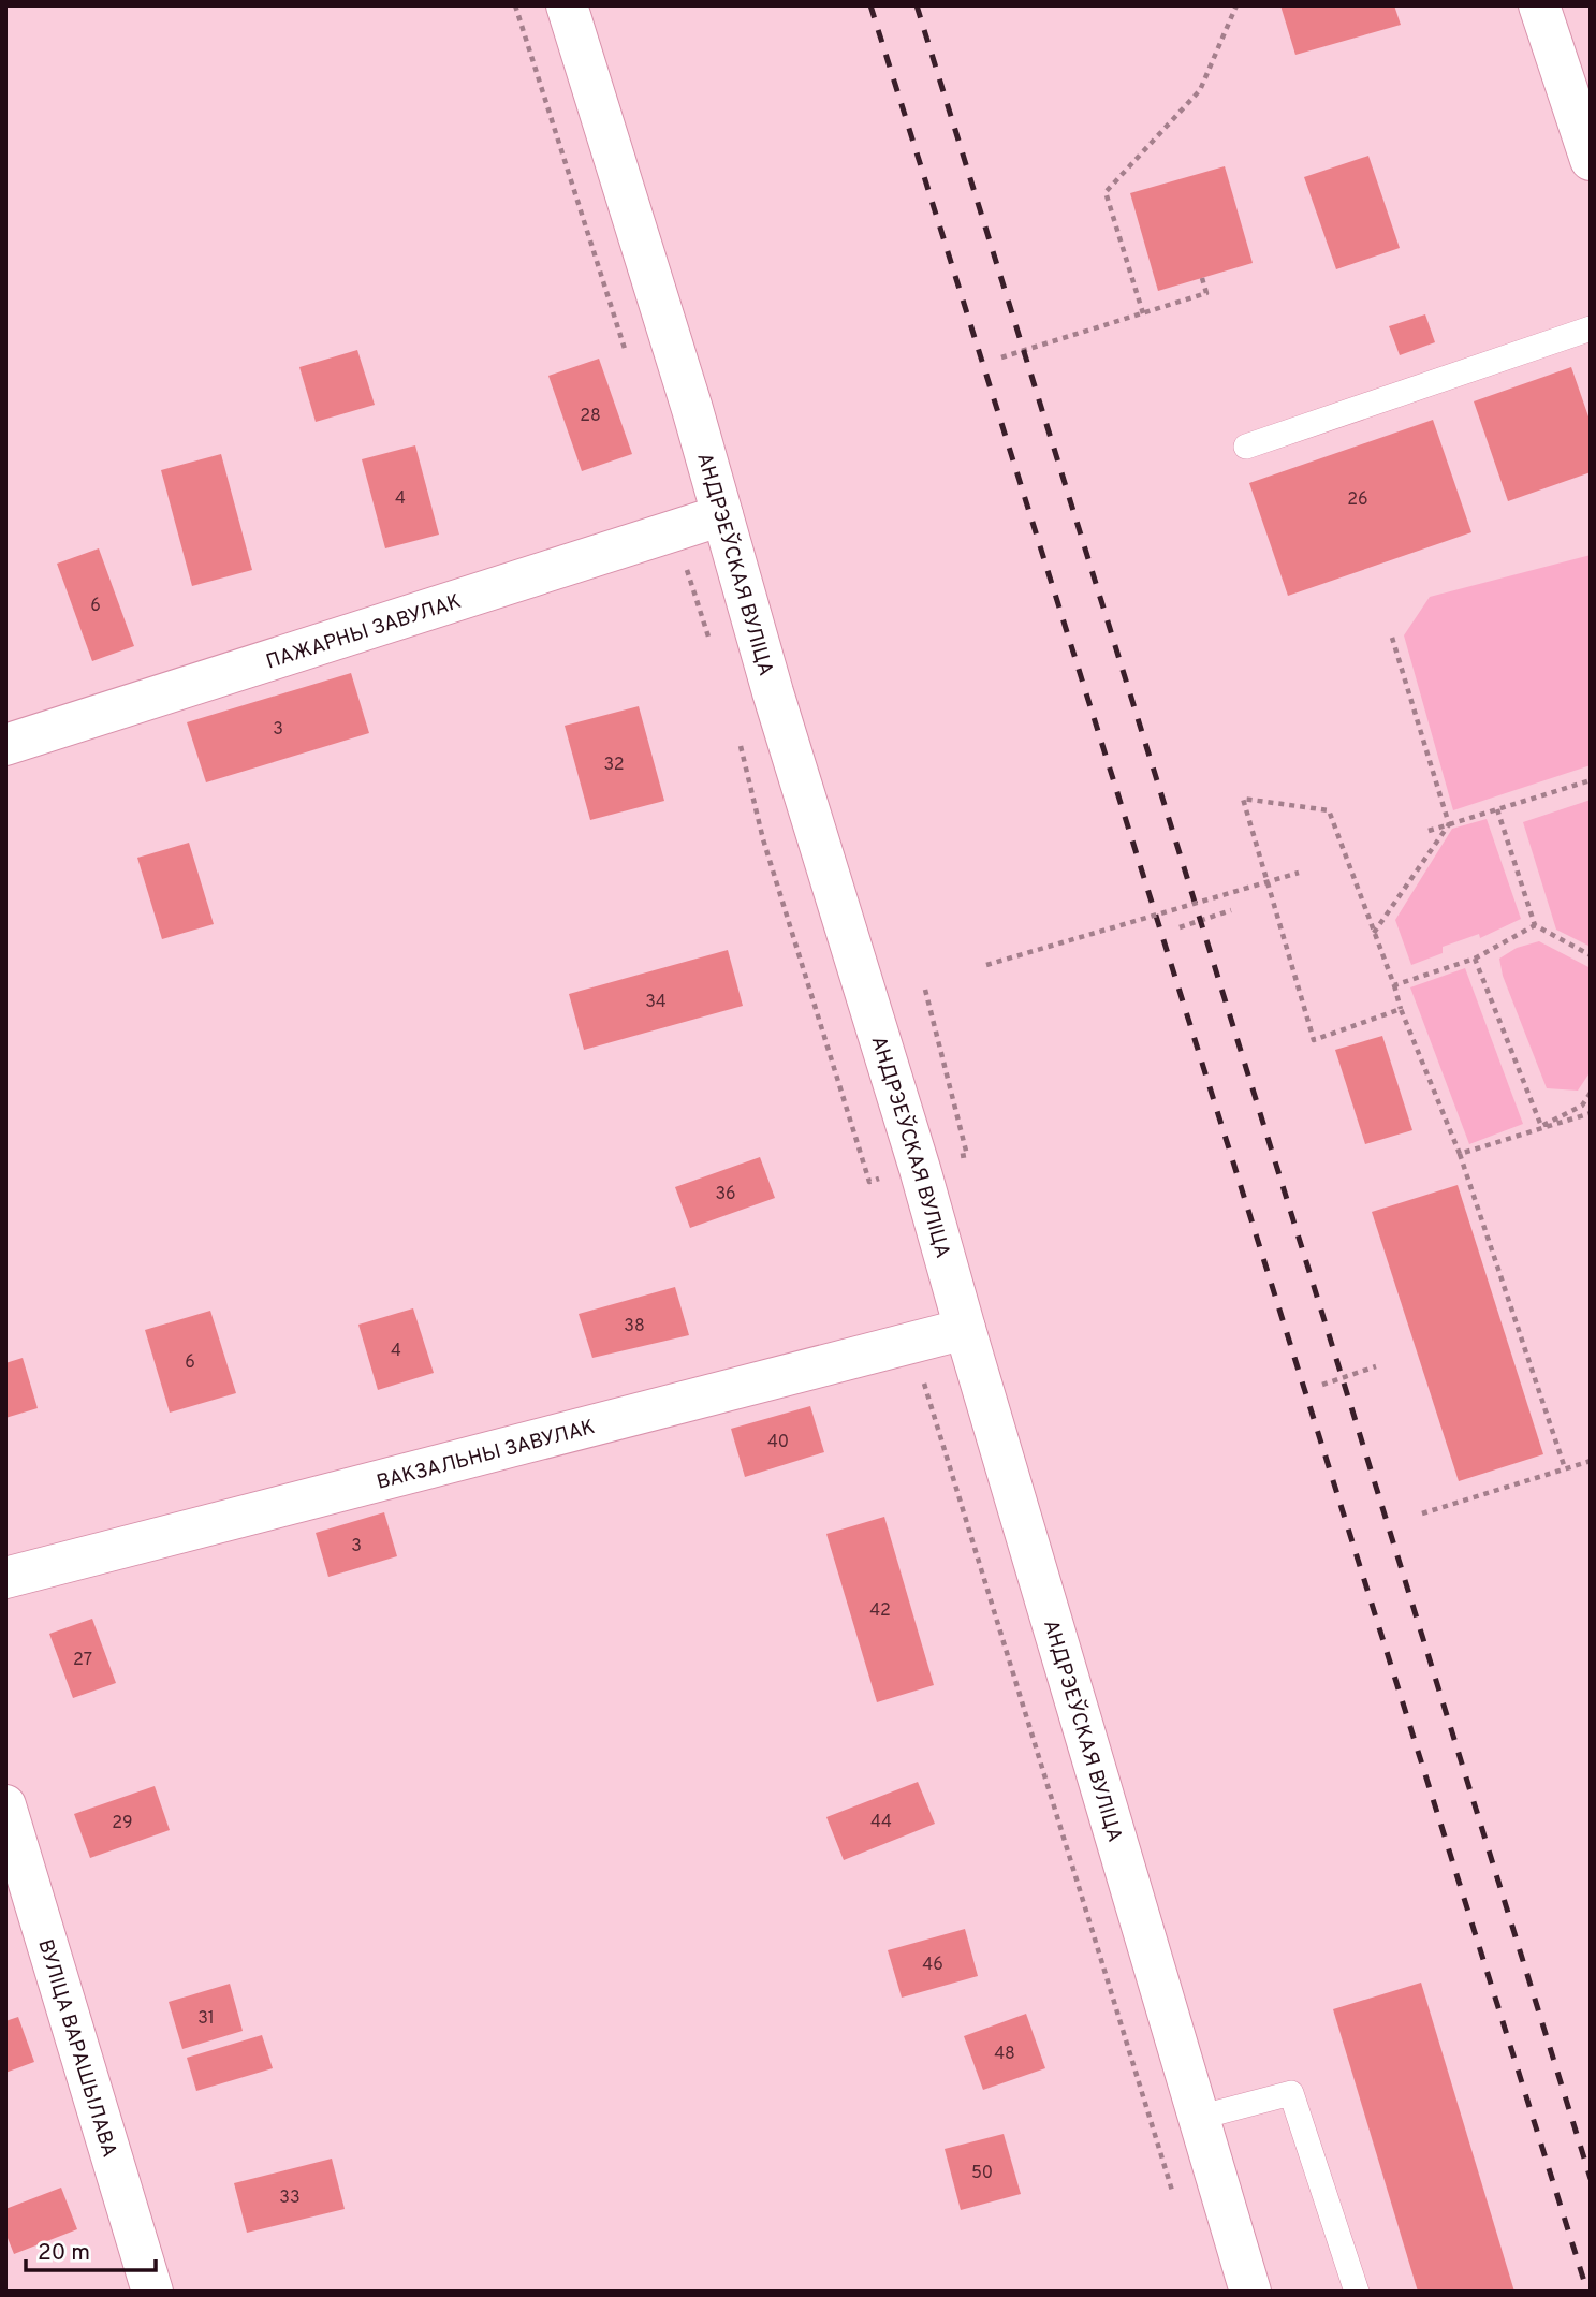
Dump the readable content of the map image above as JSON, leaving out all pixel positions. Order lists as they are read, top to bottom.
{
  "streets": {
    "main road": [
      "АНДРЭЕЎСКАЯ ВУЛІЦА",
      "ПАЖАРНЫ ЗАВУЛАК",
      "ВАКЗАЛЬНЫ ЗАВУЛАК",
      "ВУЛІЦА ВАРАШЫЛАВА"
    ]
  },
  "crossings": [
    ["АНДРЭЕЎСКАЯ ВУЛІЦА", "ПАЖАРНЫ ЗАВУЛАК"],
    ["АНДРЭЕЎСКАЯ ВУЛІЦА", "ВАКЗАЛЬНЫ ЗАВУЛАК"]
  ],
  "house_numbers": [
    "28",
    "4",
    "26",
    "6",
    "3",
    "32",
    "34",
    "36",
    "38",
    "4",
    "6",
    "40",
    "3",
    "42",
    "27",
    "44",
    "29",
    "46",
    "31",
    "48",
    "50",
    "33"
  ],
  "scale_bar": "20 m"
}
